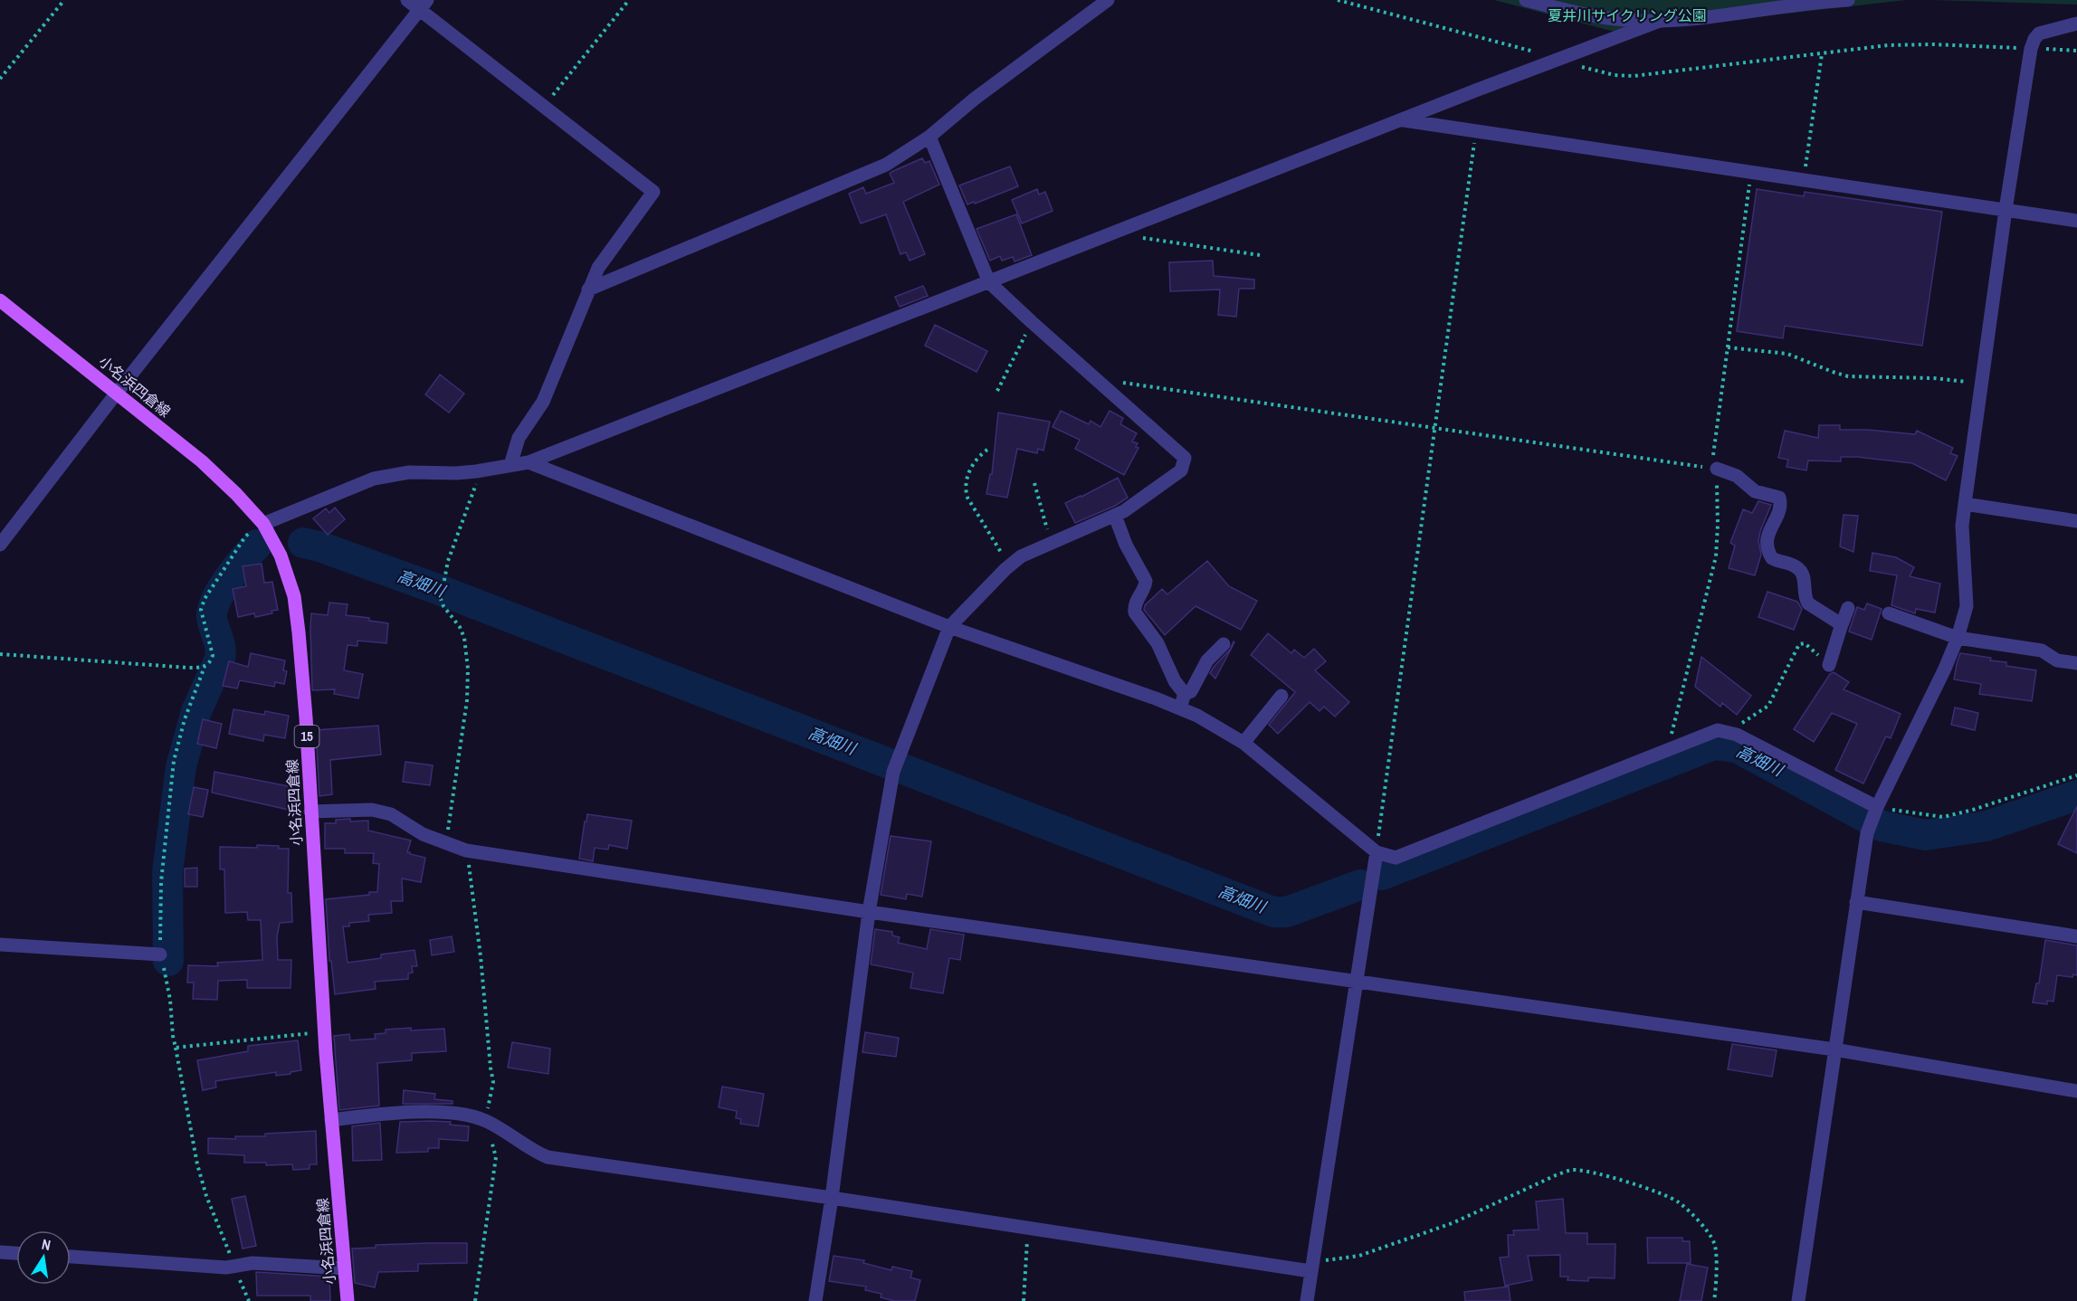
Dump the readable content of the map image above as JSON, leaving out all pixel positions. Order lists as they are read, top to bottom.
{
  "streets": {
    "main road": ["小名浜四倉線", "15"]
  },
  "water": ["高畑川"],
  "parks": ["夏井川サイクリング公園"],
  "north": "top"
}
